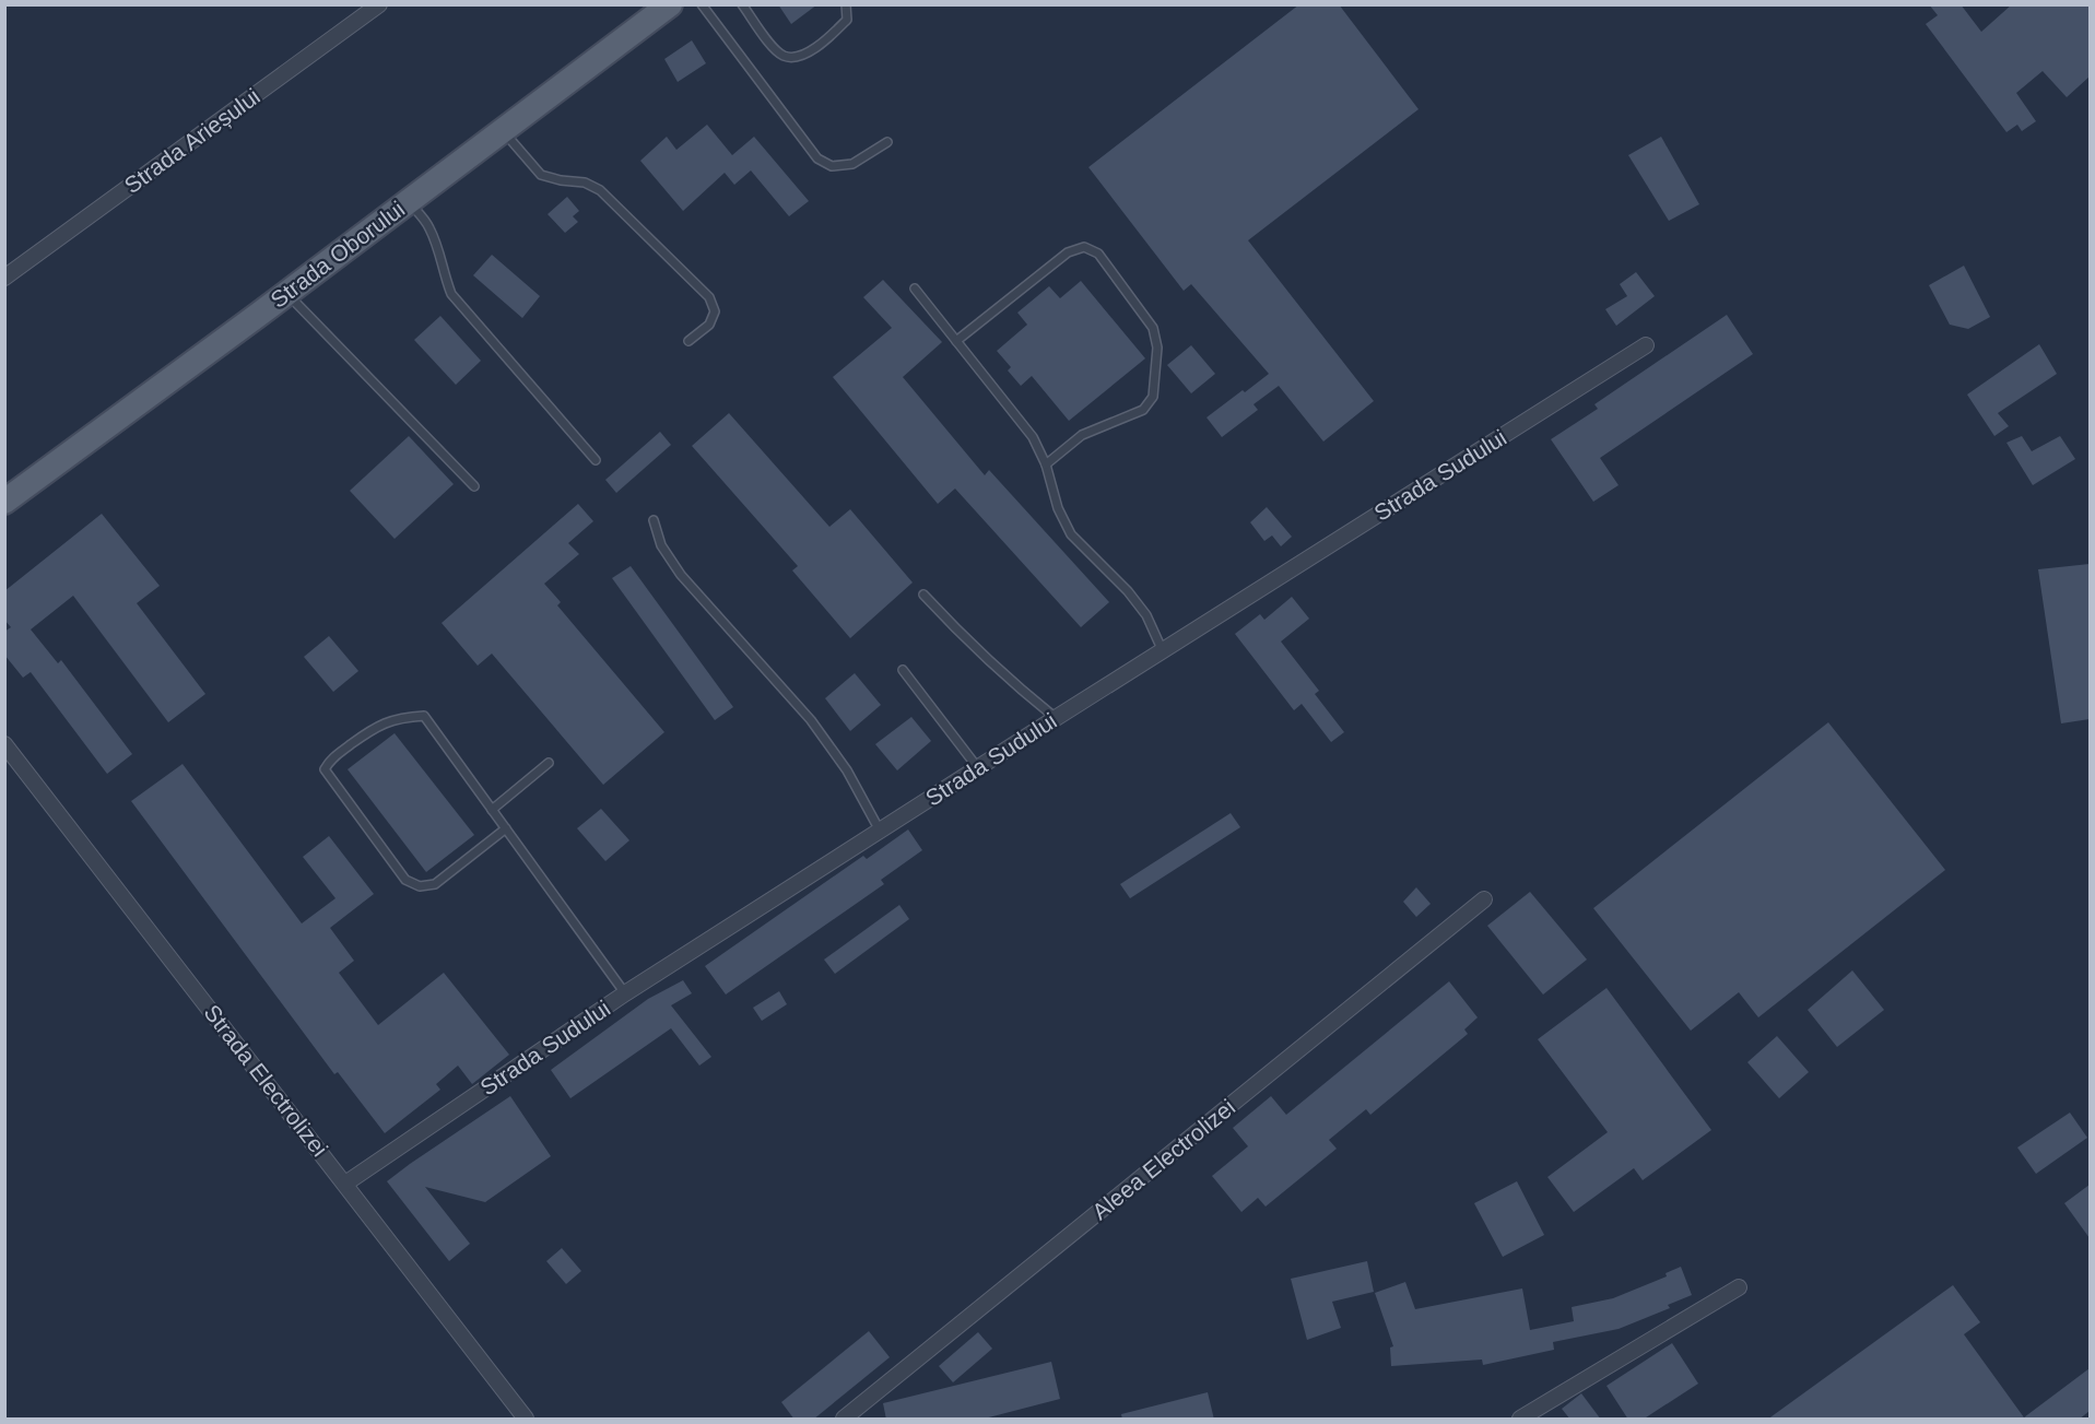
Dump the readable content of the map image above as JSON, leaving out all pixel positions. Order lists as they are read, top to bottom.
{
  "streets": {
    "main road": ["Strada Oborului"],
    "street": [
      "Strada Arieșului",
      "Strada Sudului",
      "Strada Electrolizei",
      "Aleea Electrolizei"
    ]
  },
  "crossings": [
    ["Strada Sudului", "Strada Electrolizei"]
  ]
}
